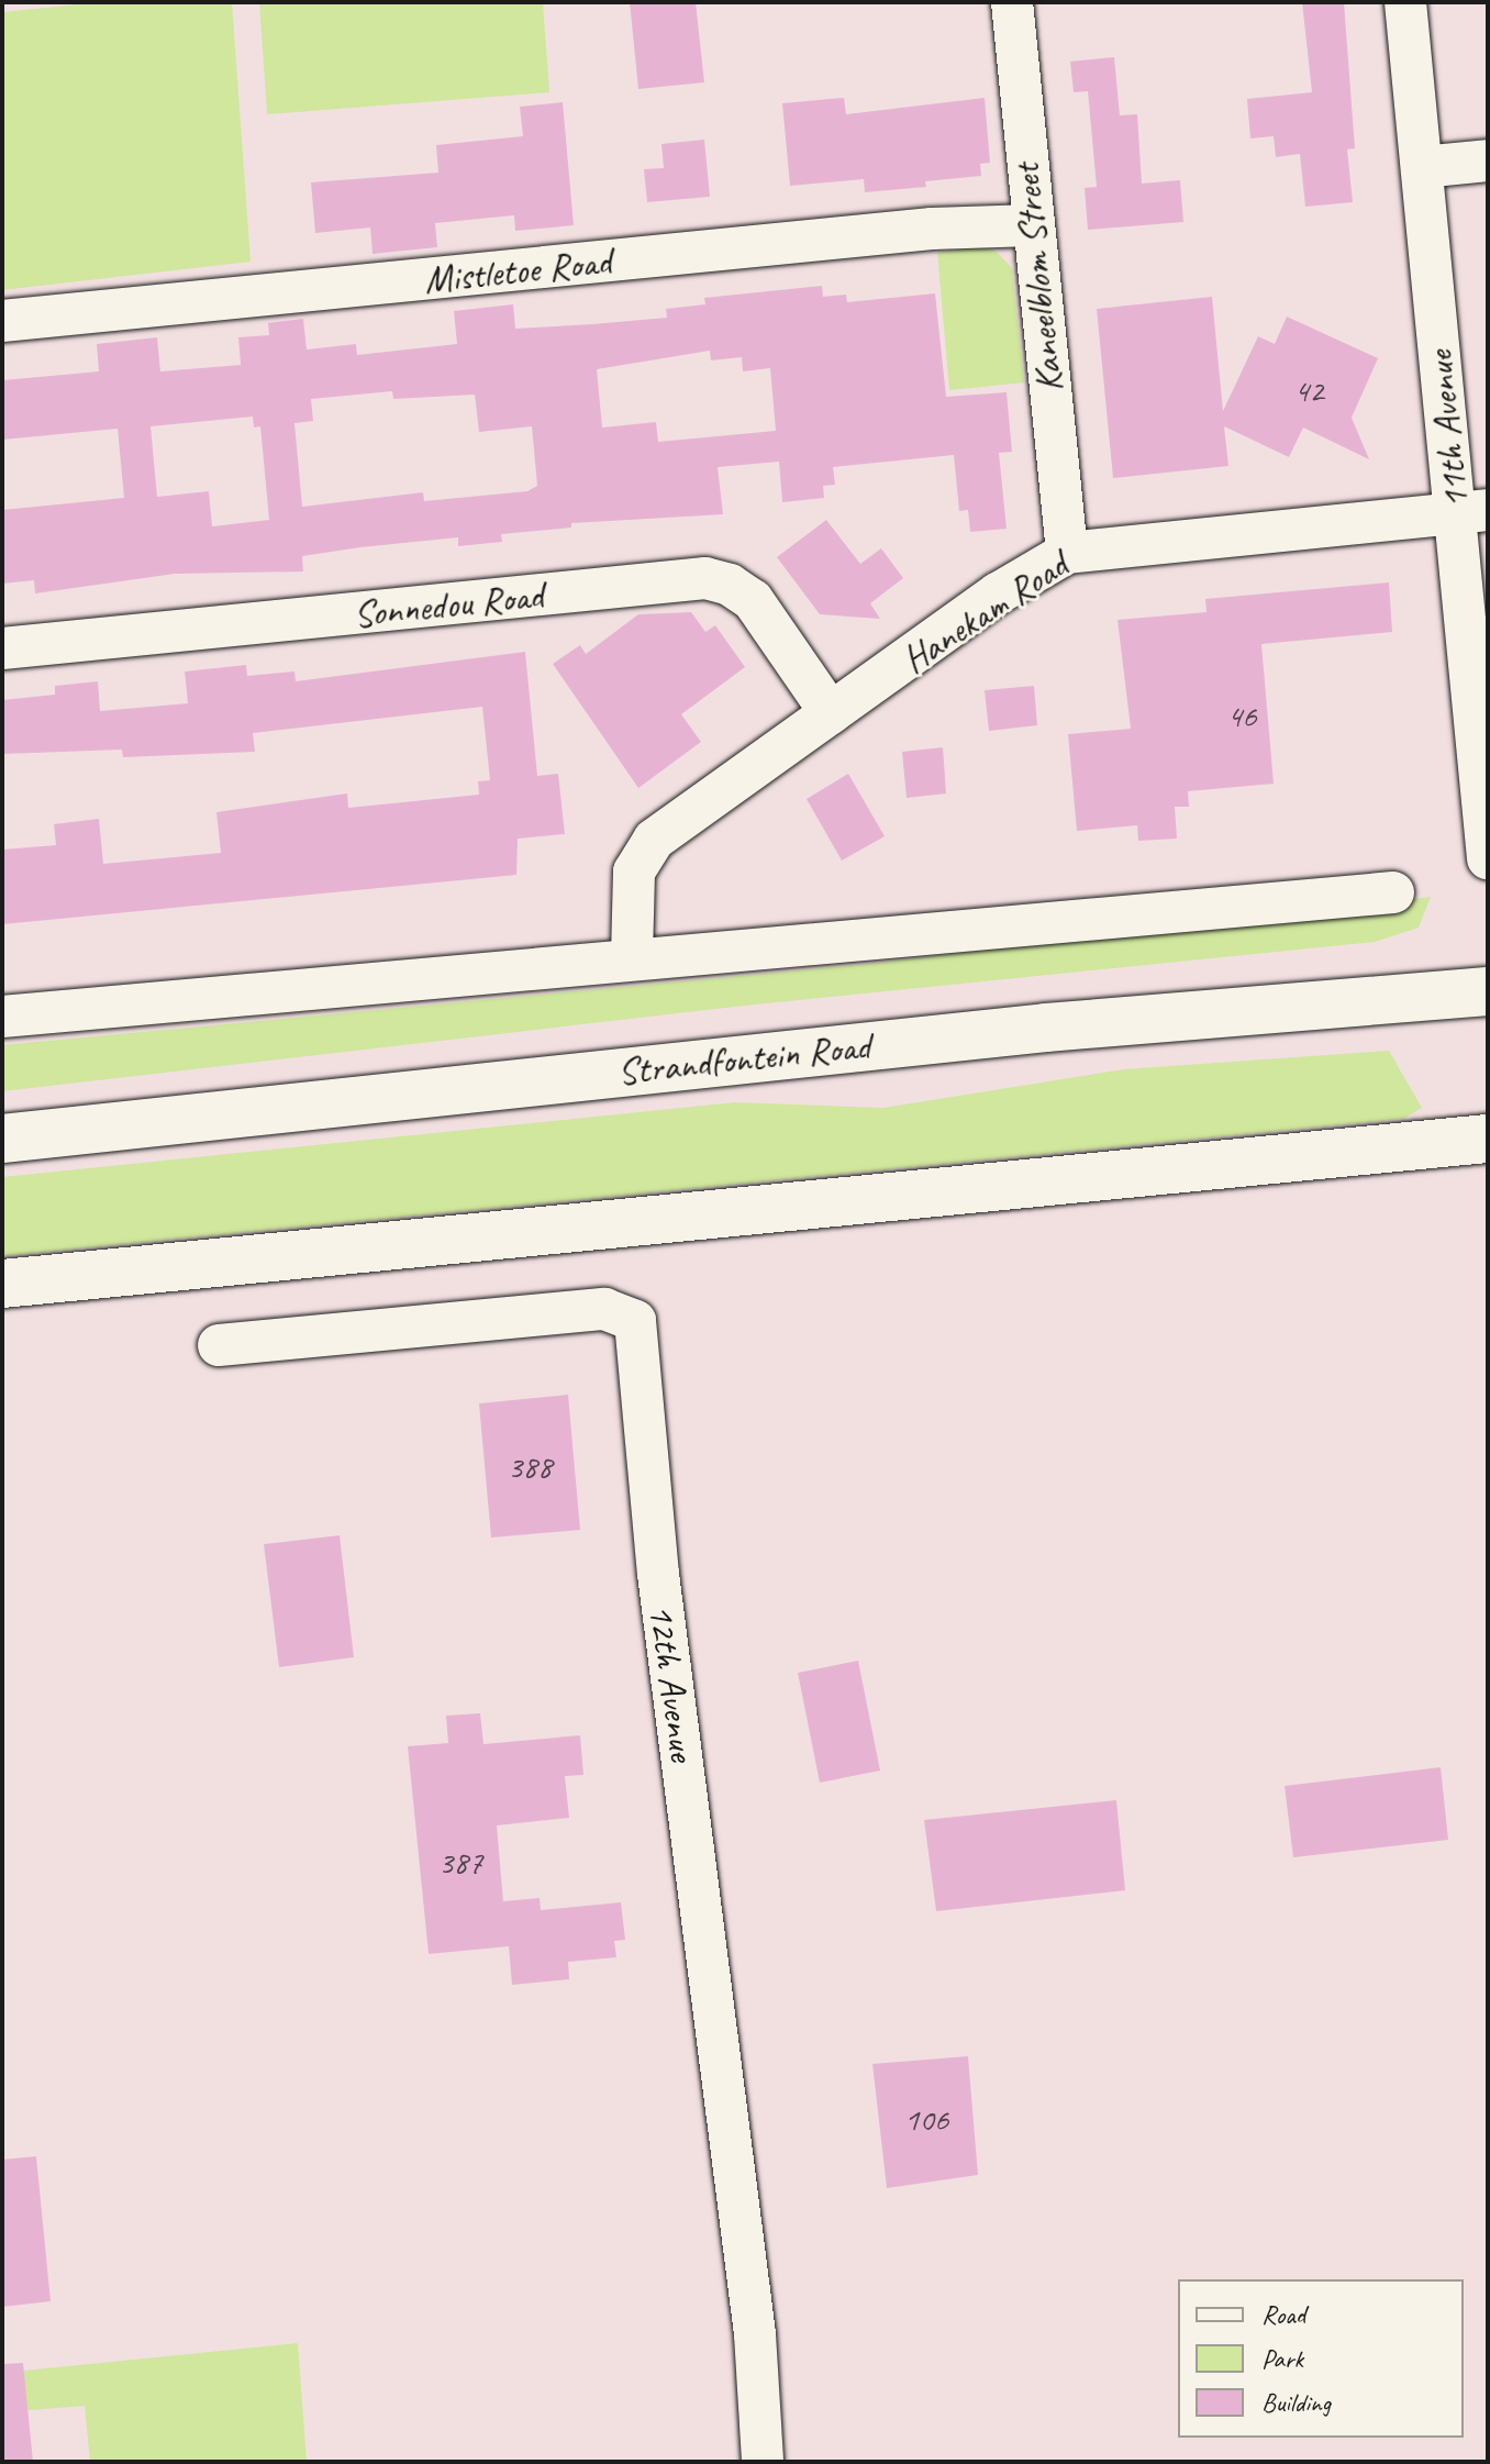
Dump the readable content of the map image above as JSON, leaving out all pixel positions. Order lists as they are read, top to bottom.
{
  "streets": {
    "main road": ["Strandfontein Road"],
    "street": [
      "Mistletoe Road",
      "Kaneelblom Street",
      "11th Avenue",
      "Sonnedou Road",
      "Hanekam Road",
      "12th Avenue"
    ]
  },
  "crossings": [
    ["Mistletoe Road", "Kaneelblom Street"],
    ["Kaneelblom Street", "Hanekam Road"],
    ["11th Avenue", "Hanekam Road"],
    ["Sonnedou Road", "Hanekam Road"]
  ],
  "house_numbers": [
    "42",
    "46",
    "388",
    "387",
    "106"
  ],
  "legend": ["Road", "Park", "Building"]
}
